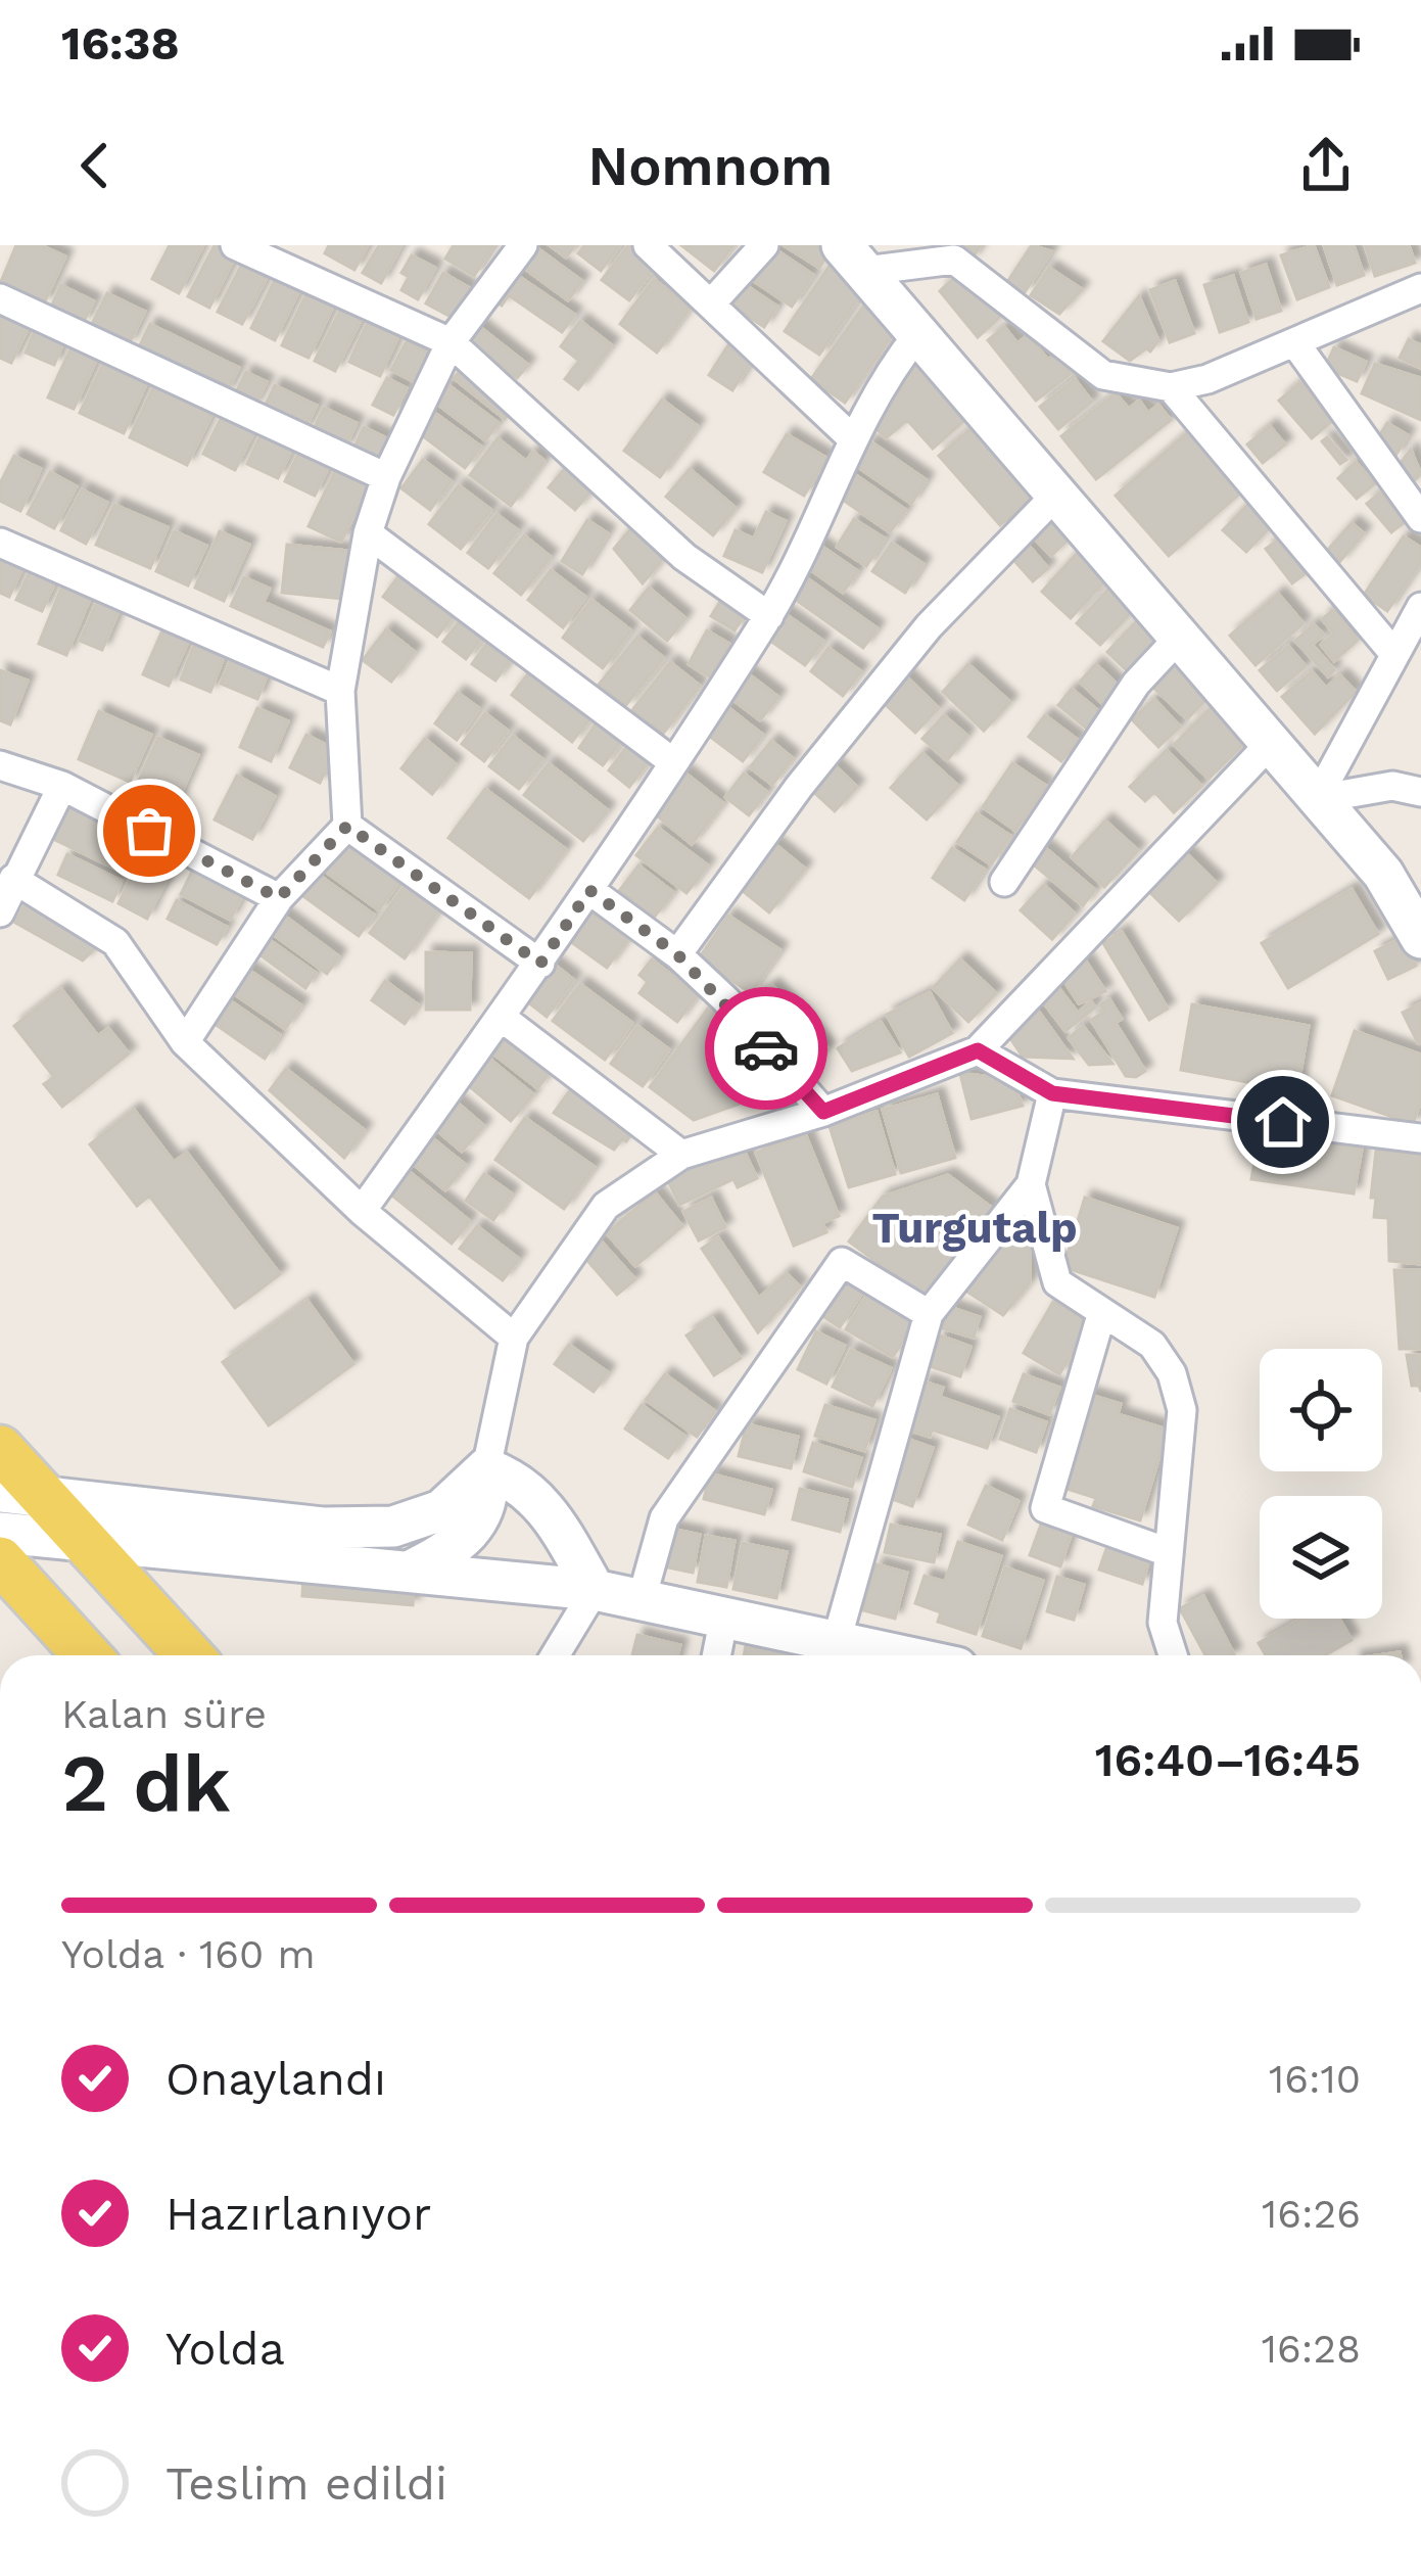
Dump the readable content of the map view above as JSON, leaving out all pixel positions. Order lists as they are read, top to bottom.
{
  "districts": ["Turgutalp"],
  "page": {
    "status": "16:38",
    "header": "Nomnom",
    "heading": ["2 dk", "Kalan süre", "16:40–16:45"],
    "bar": "Yolda · 160 m",
    "list": [
      ["Onaylandı", "16:10"],
      ["Hazırlanıyor", "16:26"],
      ["Yolda", "16:28"],
      "Teslim edildi"
    ]
  }
}
